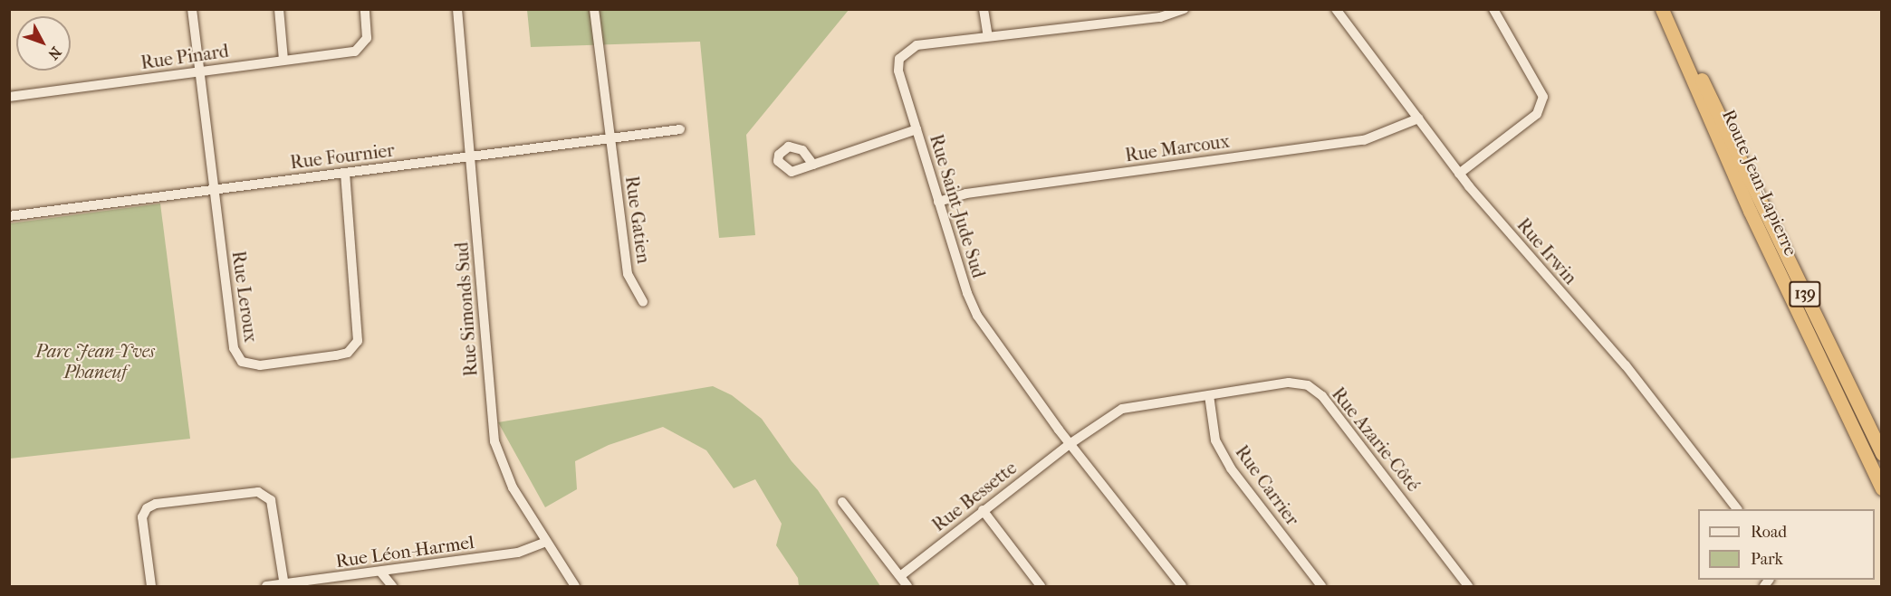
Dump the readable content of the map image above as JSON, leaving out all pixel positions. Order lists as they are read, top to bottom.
{
  "streets": {
    "highway": ["Route Jean-Lapierre", "139"],
    "street": [
      "Rue Pinard",
      "Rue Marcoux",
      "Rue Fournier",
      "Rue Saint-Jude Sud",
      "Rue Gatien",
      "Rue Irwin",
      "Rue Leroux",
      "Rue Simonds Sud",
      "Rue Azarie-Côté",
      "Rue Carrier",
      "Rue Bessette",
      "Rue Léon-Harmel"
    ]
  },
  "crossings": [
    ["Rue Pinard", "Rue Leroux"],
    ["Rue Marcoux", "Rue Saint-Jude Sud"],
    ["Rue Marcoux", "Rue Irwin"],
    ["Rue Fournier", "Rue Gatien"],
    ["Rue Fournier", "Rue Leroux"],
    ["Rue Fournier", "Rue Simonds Sud"],
    ["Rue Saint-Jude Sud", "Rue Azarie-Côté"],
    ["Rue Saint-Jude Sud", "Rue Bessette"],
    ["Rue Simonds Sud", "Rue Léon-Harmel"],
    ["Rue Azarie-Côté", "Rue Carrier"],
    ["Rue Azarie-Côté", "Rue Bessette"]
  ],
  "parks": ["Parc Jean-Yves Phaneuf"],
  "legend": ["Road", "Park"],
  "north": "bottom right"
}
